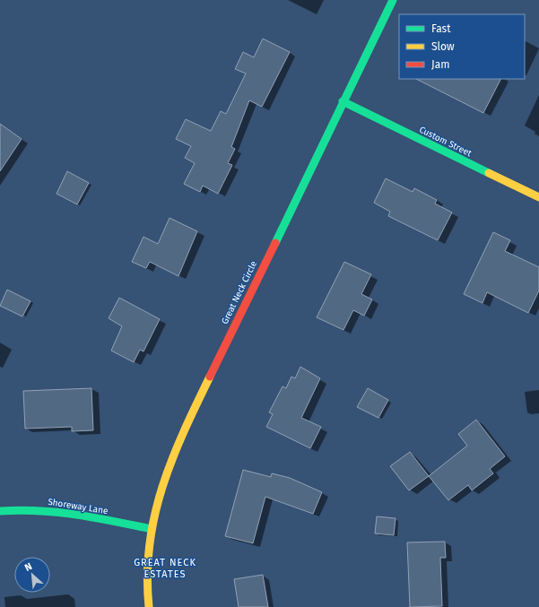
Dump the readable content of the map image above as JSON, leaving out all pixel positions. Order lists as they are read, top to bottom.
{
  "streets": {
    "street": ["Custom Street", "Great Neck Circle", "Shoreway Lane"]
  },
  "crossings": [
    ["Custom Street", "Great Neck Circle"],
    ["Great Neck Circle", "Shoreway Lane"]
  ],
  "districts": ["GREAT NECK ESTATES"],
  "legend": ["Fast", "Slow", "Jam"],
  "north": "top left"
}
